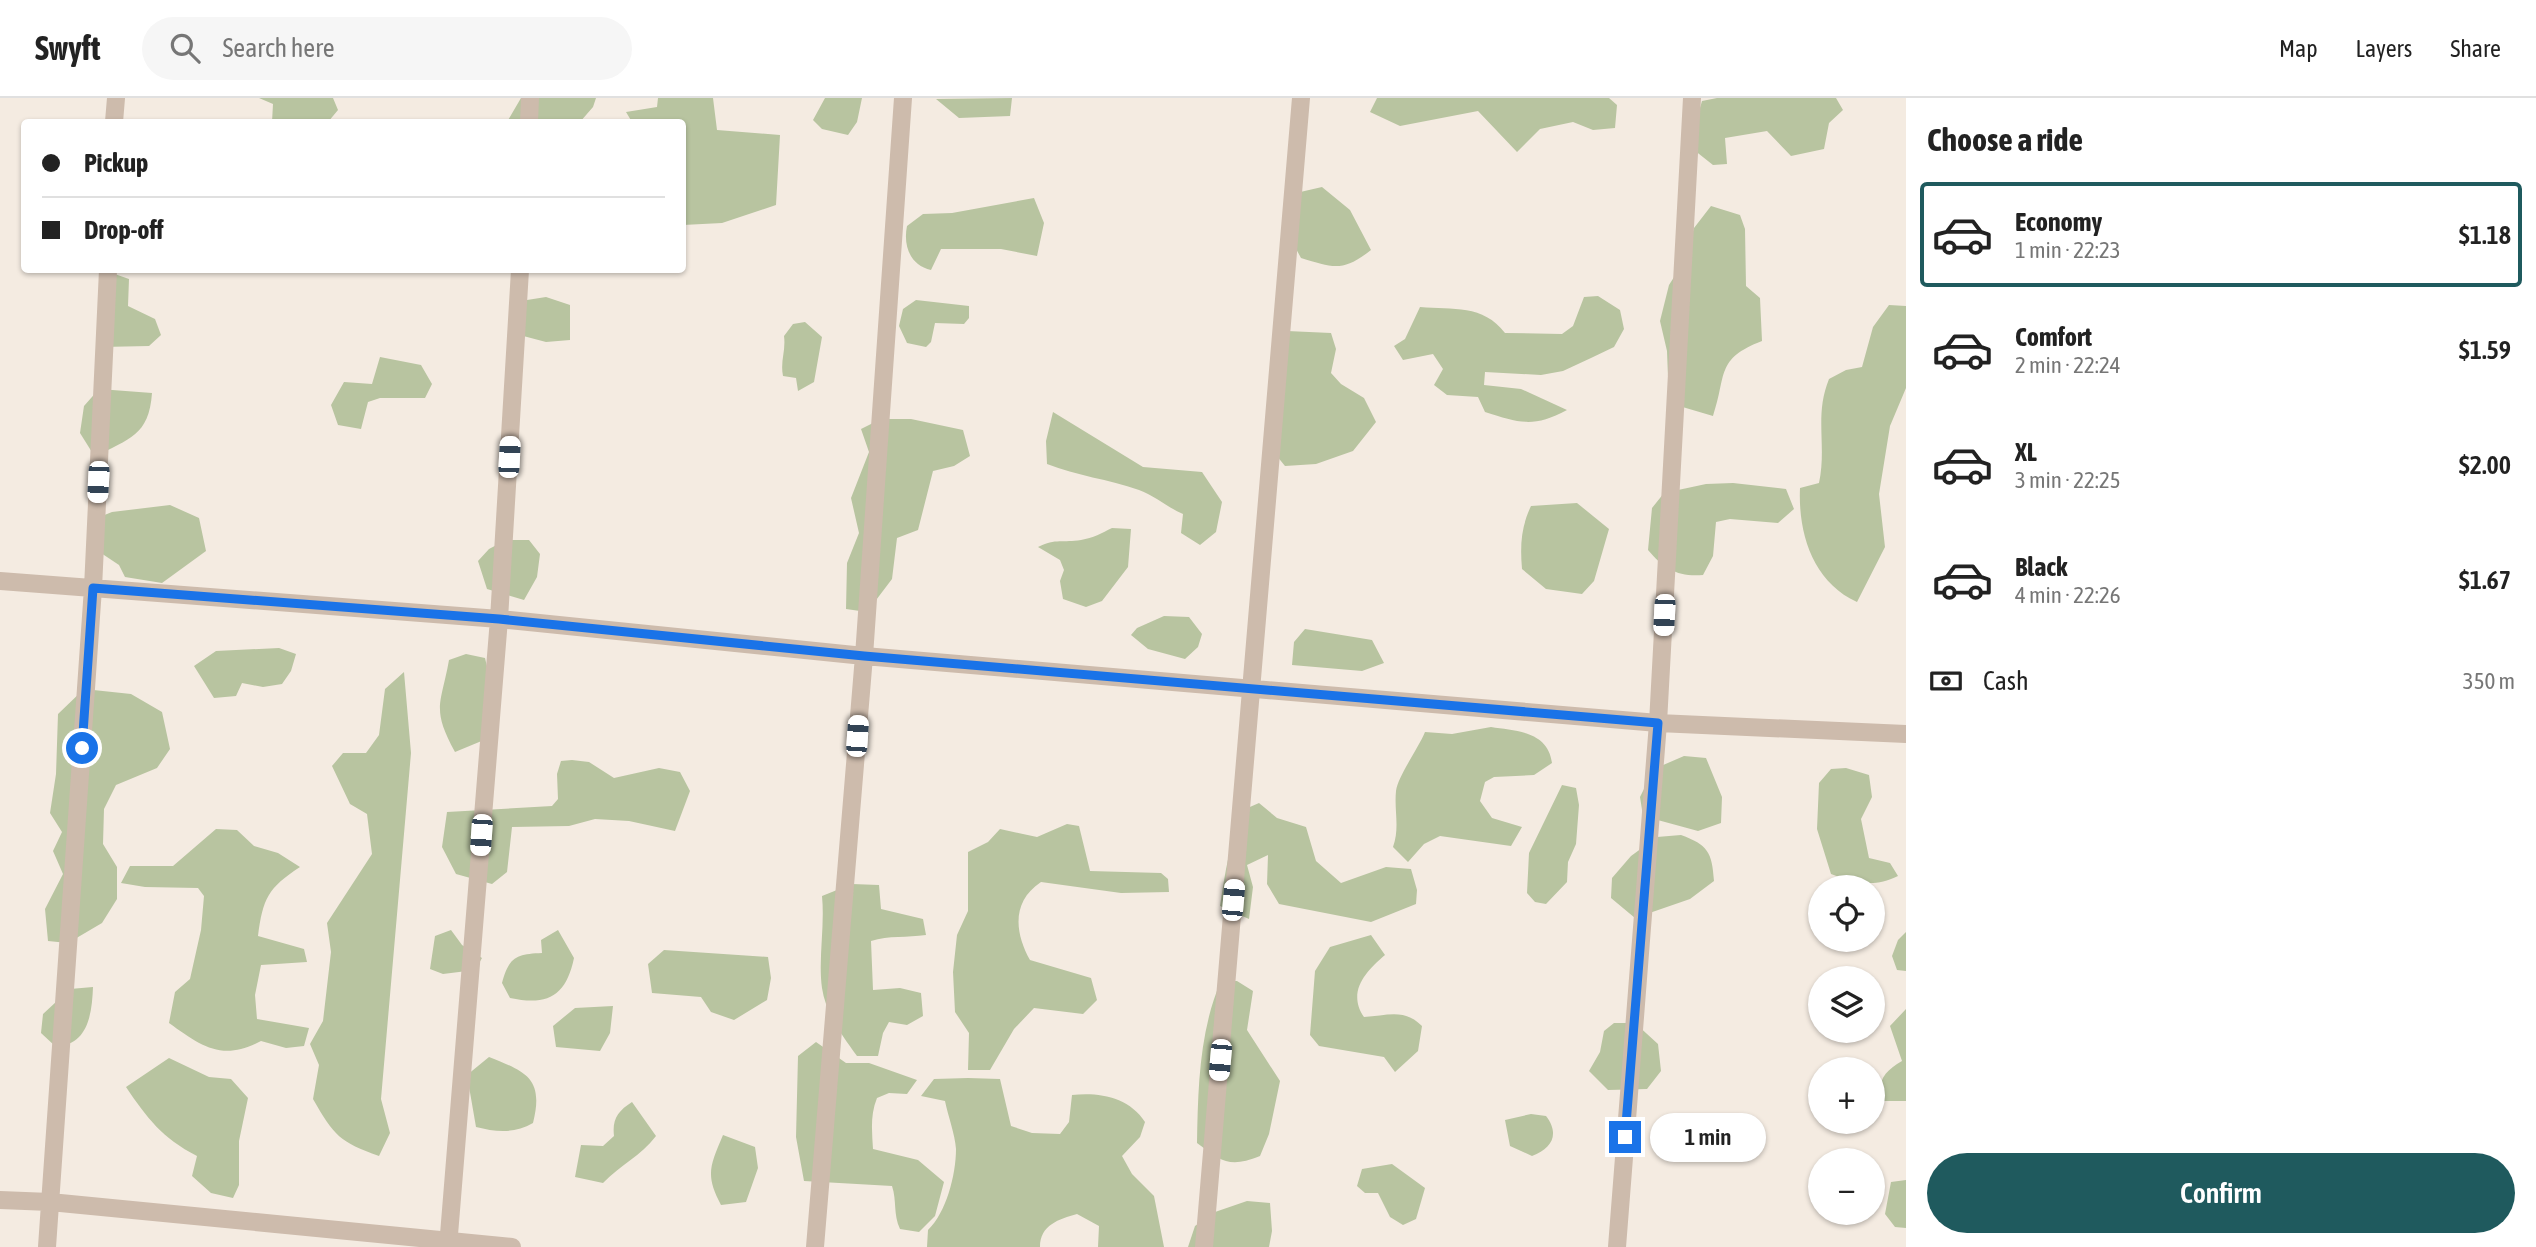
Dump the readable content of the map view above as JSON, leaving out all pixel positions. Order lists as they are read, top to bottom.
{
  "page": {
    "header": "Swyft",
    "search": "Search here",
    "nav": ["Map", "Layers", "Share"],
    "heading": "Choose a ride",
    "banner": ["Pickup", "Drop-off"],
    "list": [
      {
        "name": "Economy",
        "note": "1 min · 22:23",
        "value": "$1.18"
      },
      {
        "name": "Comfort",
        "note": "2 min · 22:24",
        "value": "$1.59"
      },
      {
        "name": "XL",
        "note": "3 min · 22:25",
        "value": "$2.00"
      },
      {
        "name": "Black",
        "note": "4 min · 22:26",
        "value": "$1.67"
      }
    ],
    "pay": ["Cash", "350 m"],
    "map_buttons": ["+", "−"],
    "bubble": "1 min",
    "buttons": "Confirm"
  }
}
